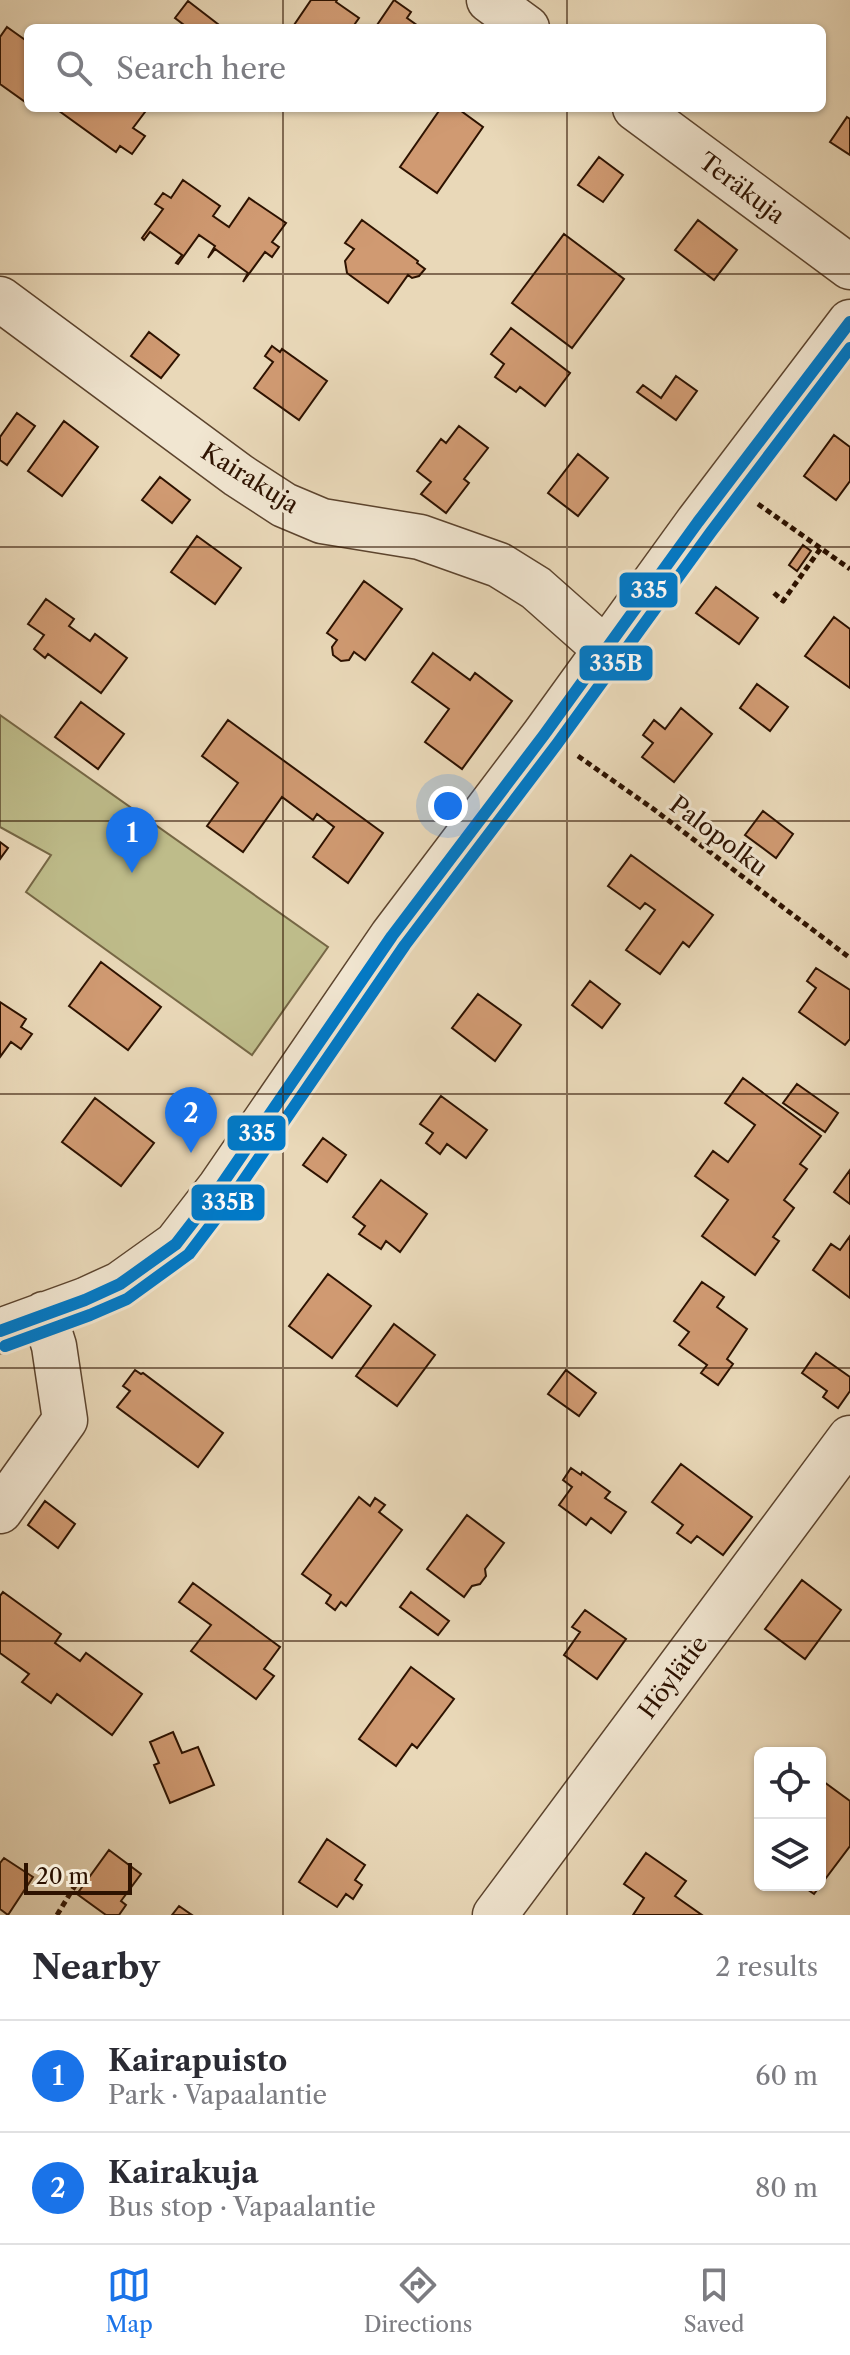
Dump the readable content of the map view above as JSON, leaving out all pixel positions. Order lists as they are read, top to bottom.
{
  "streets": {
    "street": ["Teräkuja", "Kairakuja", "Höylätie"],
    "path": ["Palopolku"]
  },
  "lines": ["transit line 335", "transit line 335B"],
  "scale_bar": "20 m",
  "page": {
    "search": "Search here",
    "pins": ["1", "2"],
    "scale": "20 m",
    "heading": ["Nearby", "2 results"],
    "list": [
      {
        "mark": "1",
        "name": "Kairapuisto",
        "note": "Park · Vapaalantie",
        "value": "60 m"
      },
      {
        "mark": "2",
        "name": "Kairakuja",
        "note": "Bus stop · Vapaalantie",
        "value": "80 m"
      }
    ],
    "nav": ["Map", "Directions", "Saved"]
  }
}
